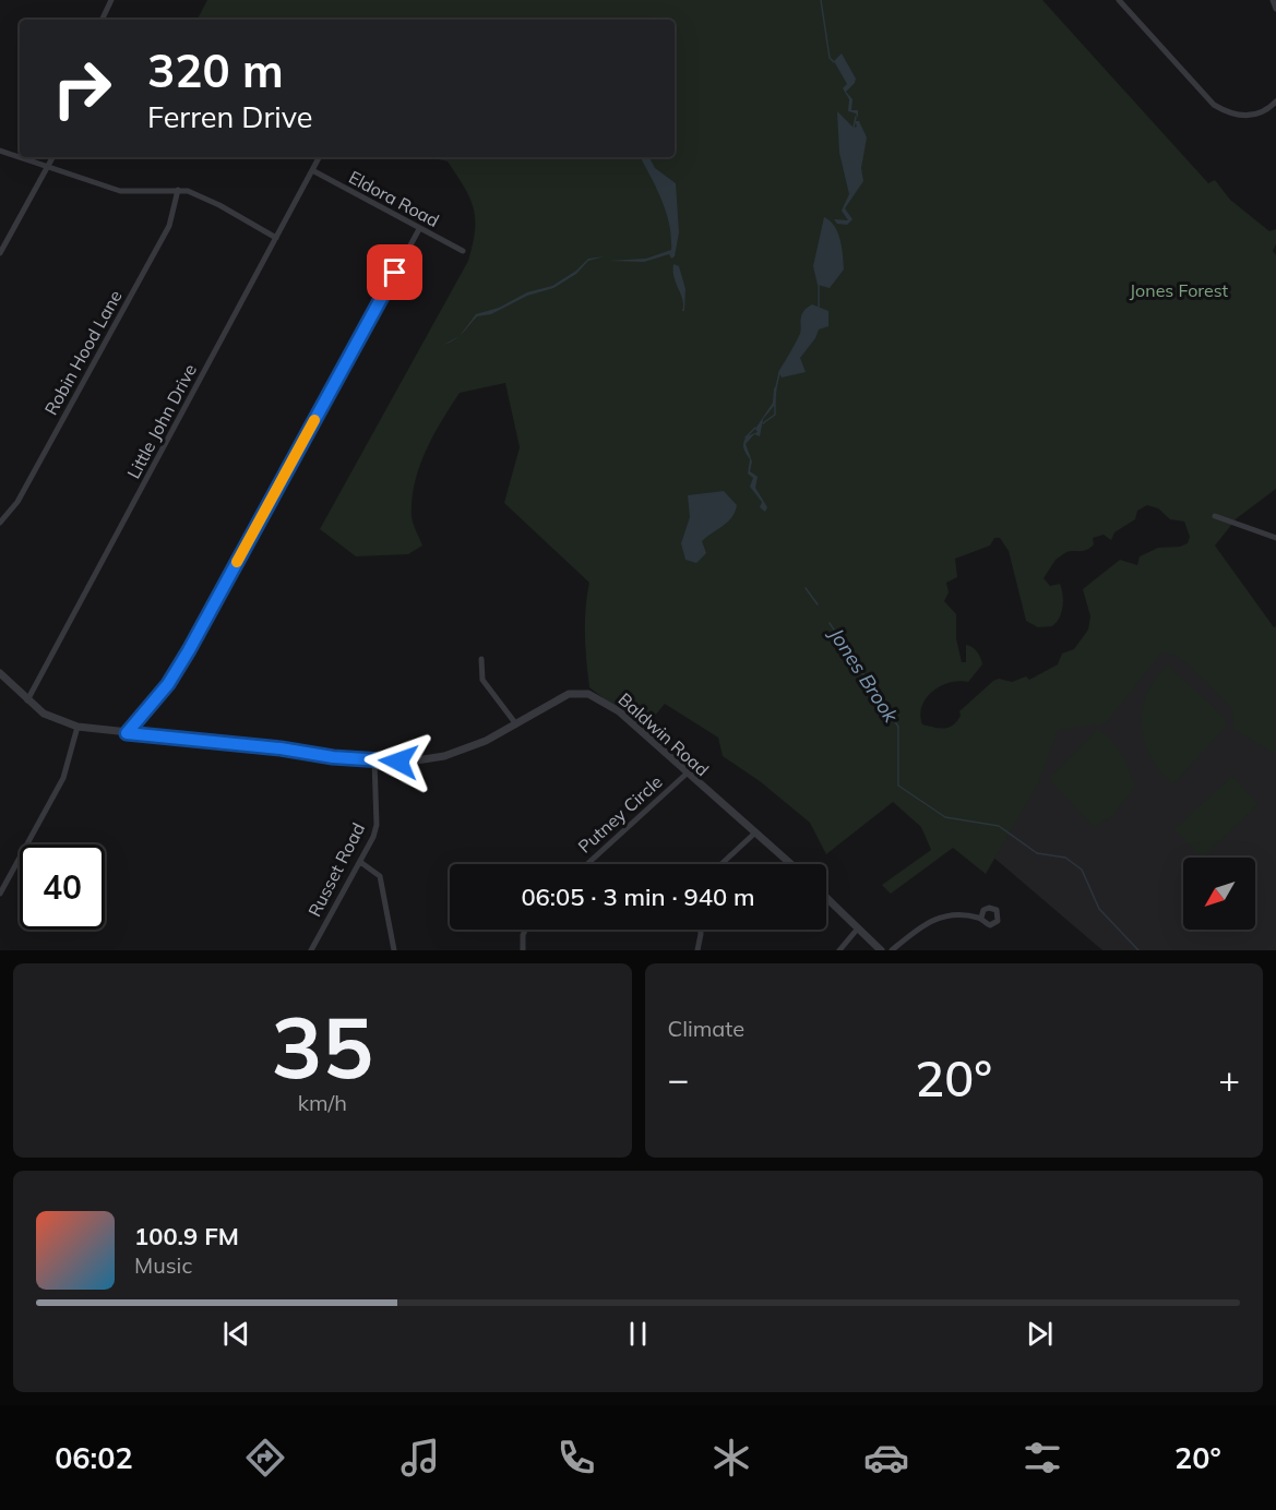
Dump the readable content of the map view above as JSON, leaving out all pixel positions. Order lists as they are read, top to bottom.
{
  "streets": {
    "street": [
      "Eldora Road",
      "Robin Hood Lane",
      "Little John Drive",
      "Baldwin Road",
      "Putney Circle",
      "Russet Road"
    ]
  },
  "crossings": [
    ["Eldora Road", "Little John Drive"],
    ["Little John Drive", "Baldwin Road"],
    ["Baldwin Road", "Putney Circle"],
    ["Baldwin Road", "Russet Road"]
  ],
  "water": ["Jones Brook"],
  "parks": ["Jones Forest"],
  "north": "bottom left",
  "page": {
    "turn": ["320 m", "Ferren Drive"],
    "limit": "40",
    "trip": "06:05 · 3 min · 940 m",
    "tile": [
      ["35", "km/h"],
      "Climate"
    ],
    "heat": ["−", "20°", "+"],
    "song": ["100.9 FM", "Music"],
    "tabs": ["06:02", "20°"]
  }
}
